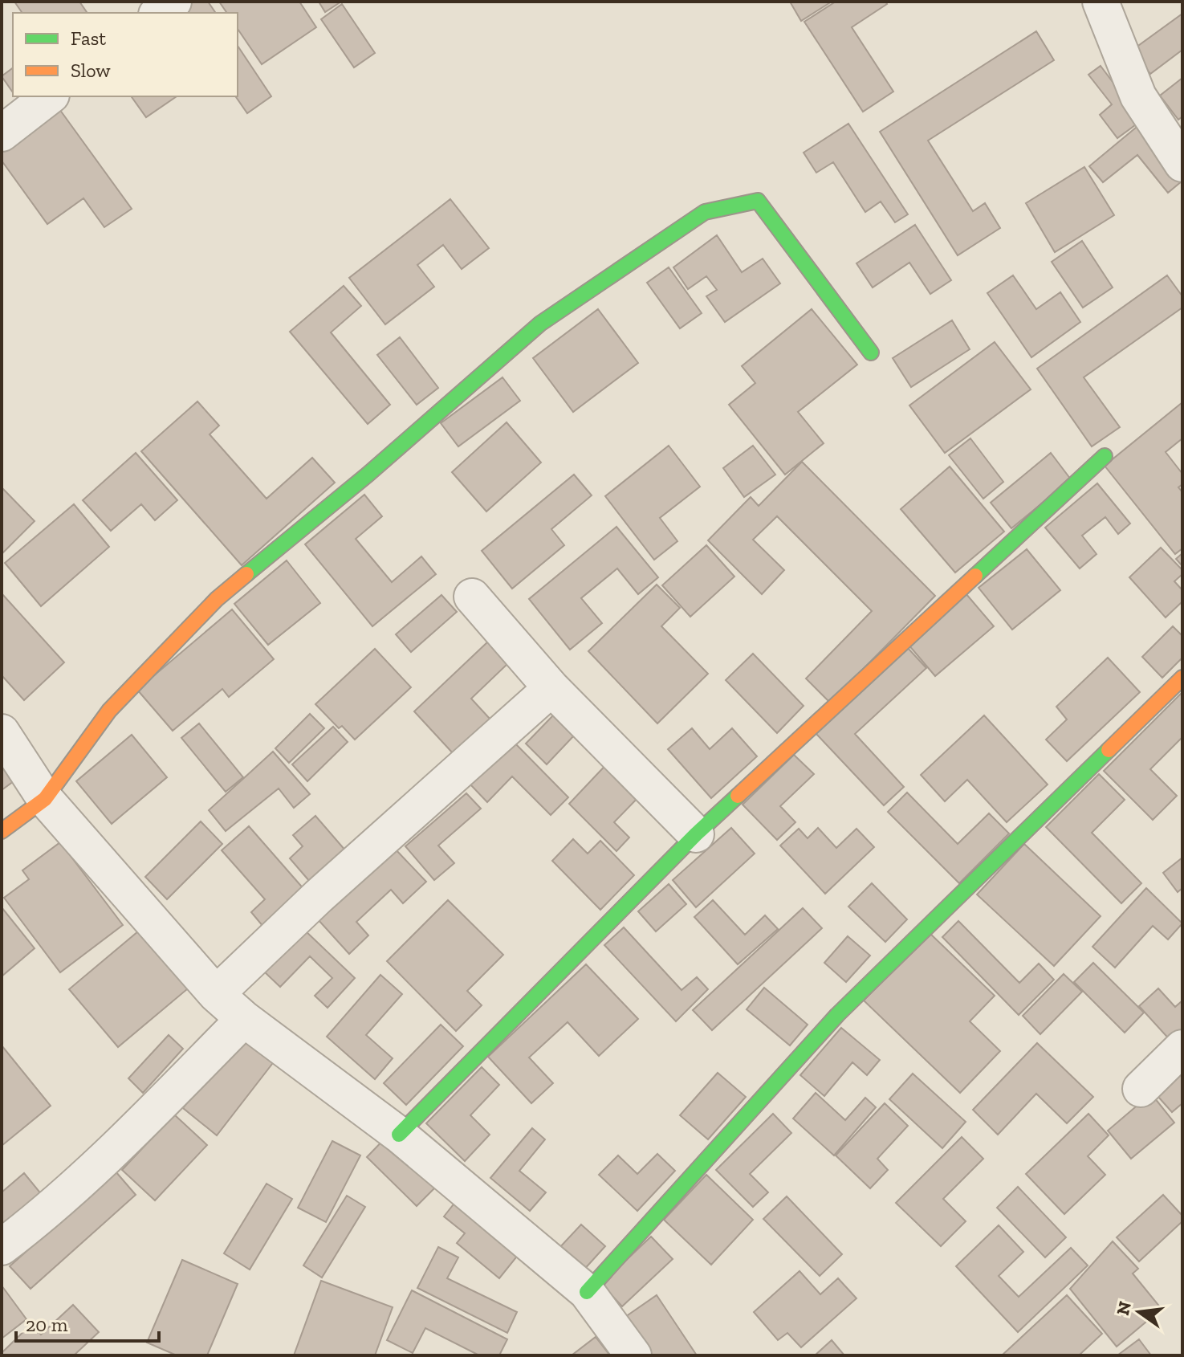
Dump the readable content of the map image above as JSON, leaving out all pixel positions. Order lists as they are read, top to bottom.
{
  "legend": ["Fast", "Slow"],
  "scale_bar": "20 m",
  "north": "left"
}
